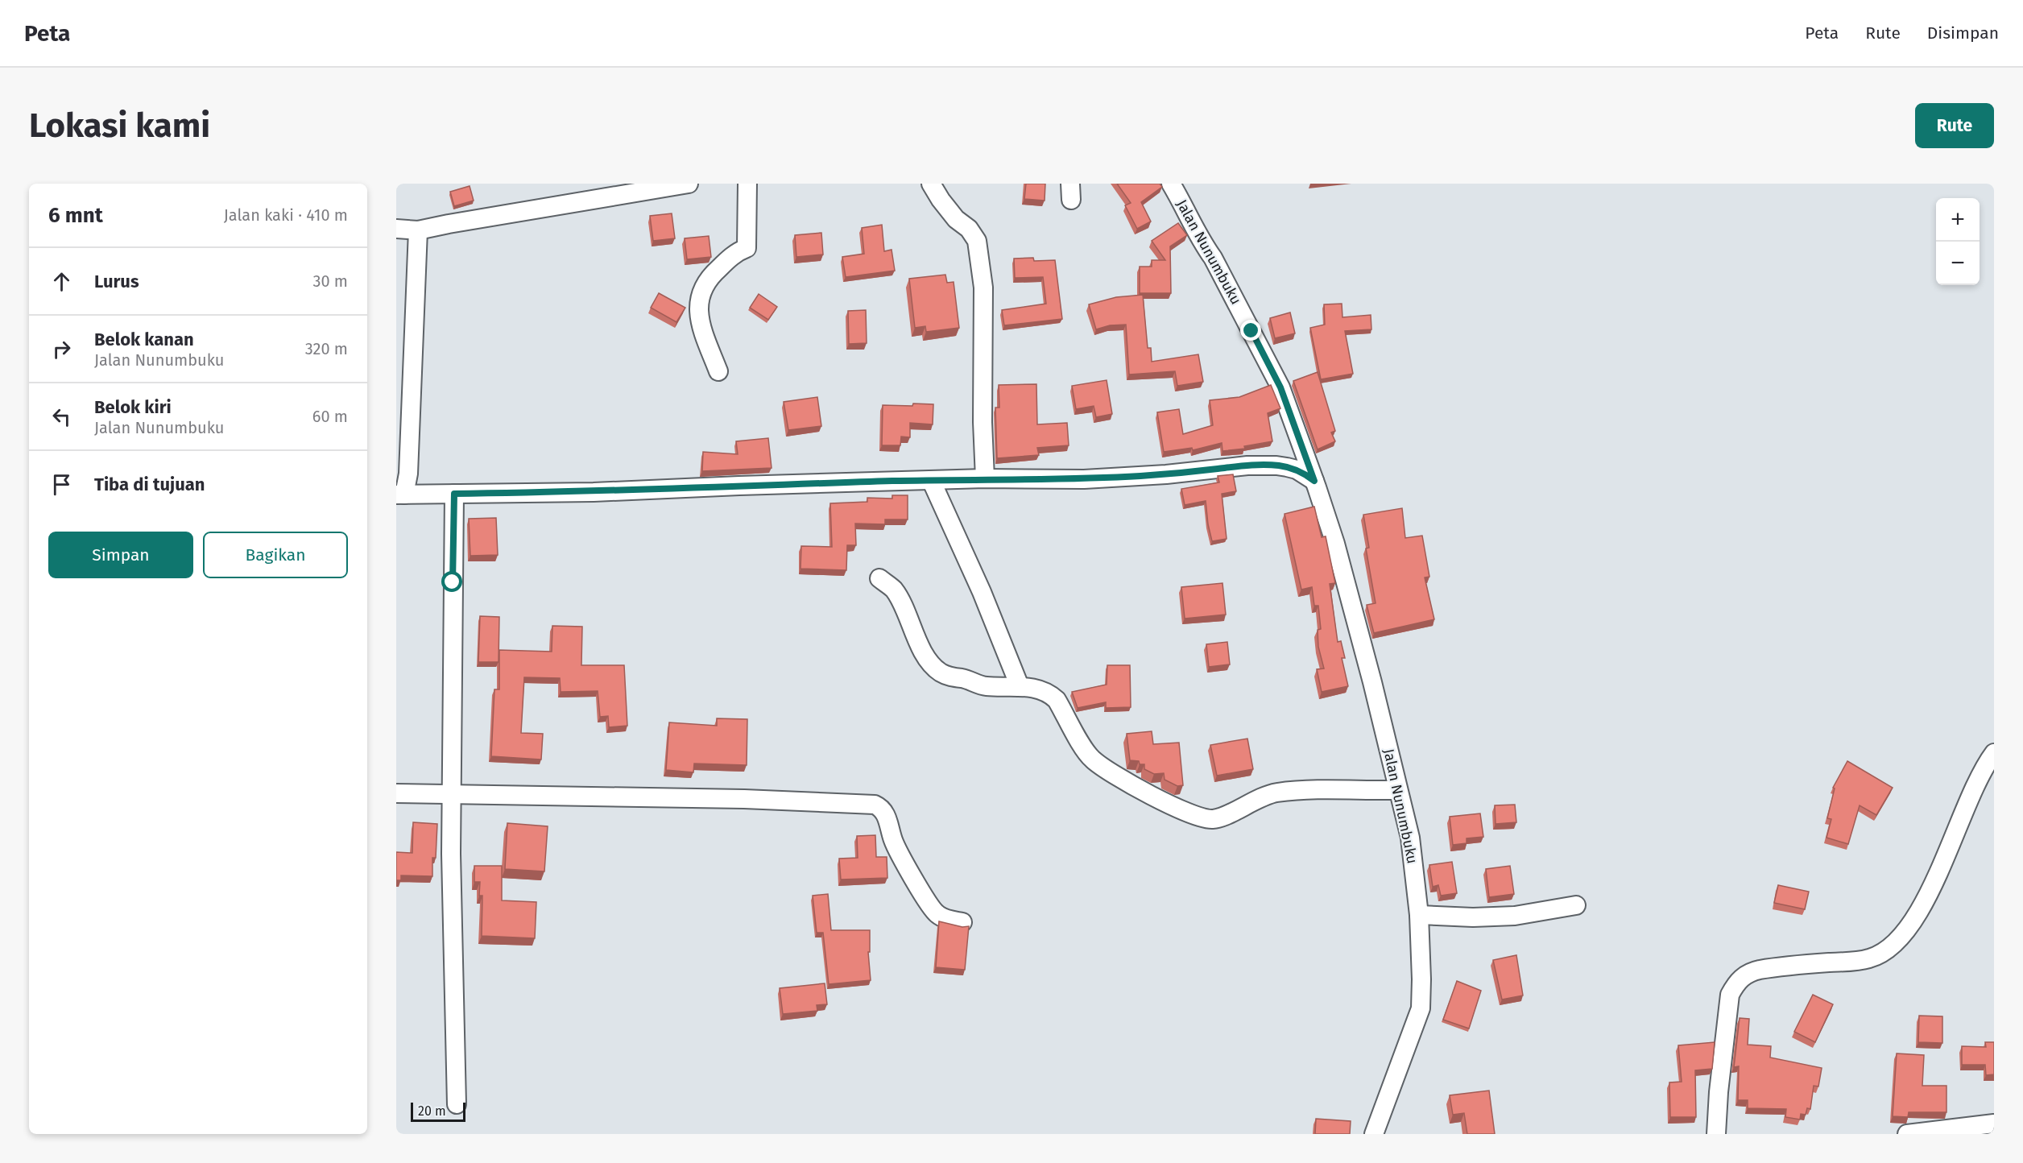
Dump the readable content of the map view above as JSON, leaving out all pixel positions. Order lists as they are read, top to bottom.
{
  "streets": {
    "street": ["Jalan Nunumbuku"]
  },
  "scale_bar": "20 m",
  "page": {
    "header": "Peta",
    "nav": ["Peta", "Rute", "Disimpan"],
    "buttons": [
      "Rute",
      ["Simpan", "Bagikan"]
    ],
    "title": "Lokasi kami",
    "heading": ["6 mnt", "Jalan kaki · 410 m"],
    "map_buttons": ["+", "−"],
    "list": [
      ["Lurus", "30 m"],
      ["Belok kanan", "Jalan Nunumbuku", "320 m"],
      ["Belok kiri", "Jalan Nunumbuku", "60 m"],
      "Tiba di tujuan"
    ],
    "scale": "20 m"
  }
}
